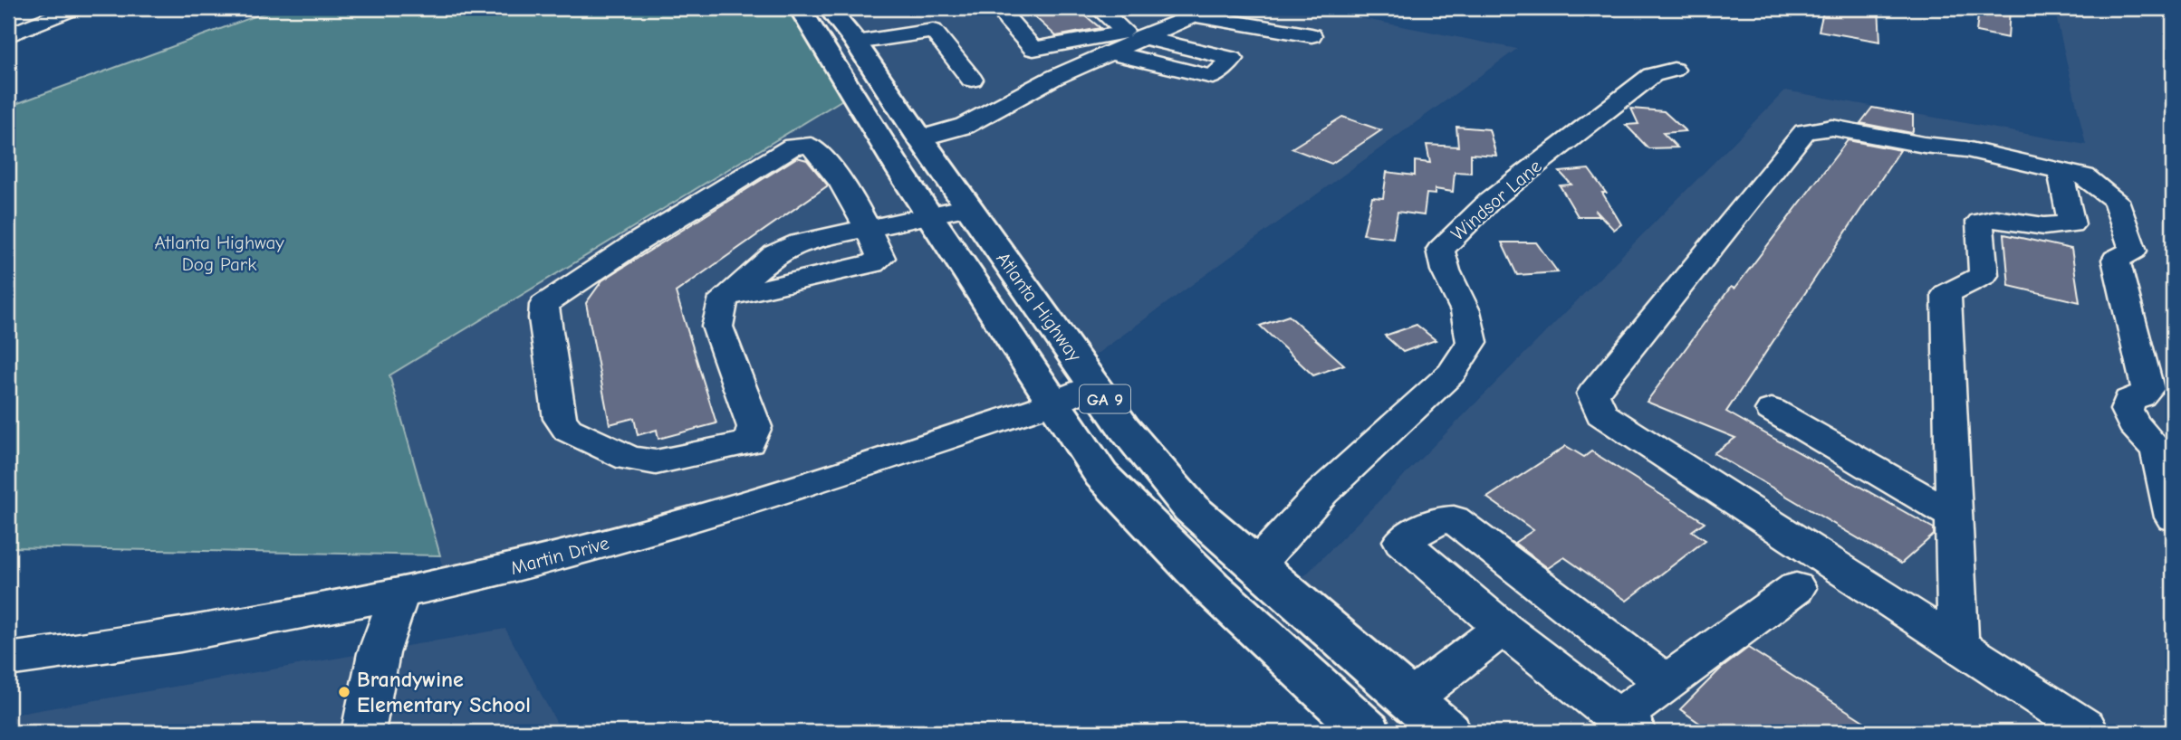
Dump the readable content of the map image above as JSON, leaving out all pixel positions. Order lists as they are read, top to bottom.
{
  "streets": {
    "main road": ["Atlanta Highway", "GA 9"],
    "street": ["Windsor Lane", "Martin Drive"]
  },
  "crossings": [
    ["Windsor Lane", "Atlanta Highway"],
    ["Atlanta Highway", "Martin Drive"]
  ],
  "parks": ["Atlanta Highway Dog Park"],
  "places": ["Brandywine Elementary School"]
}
